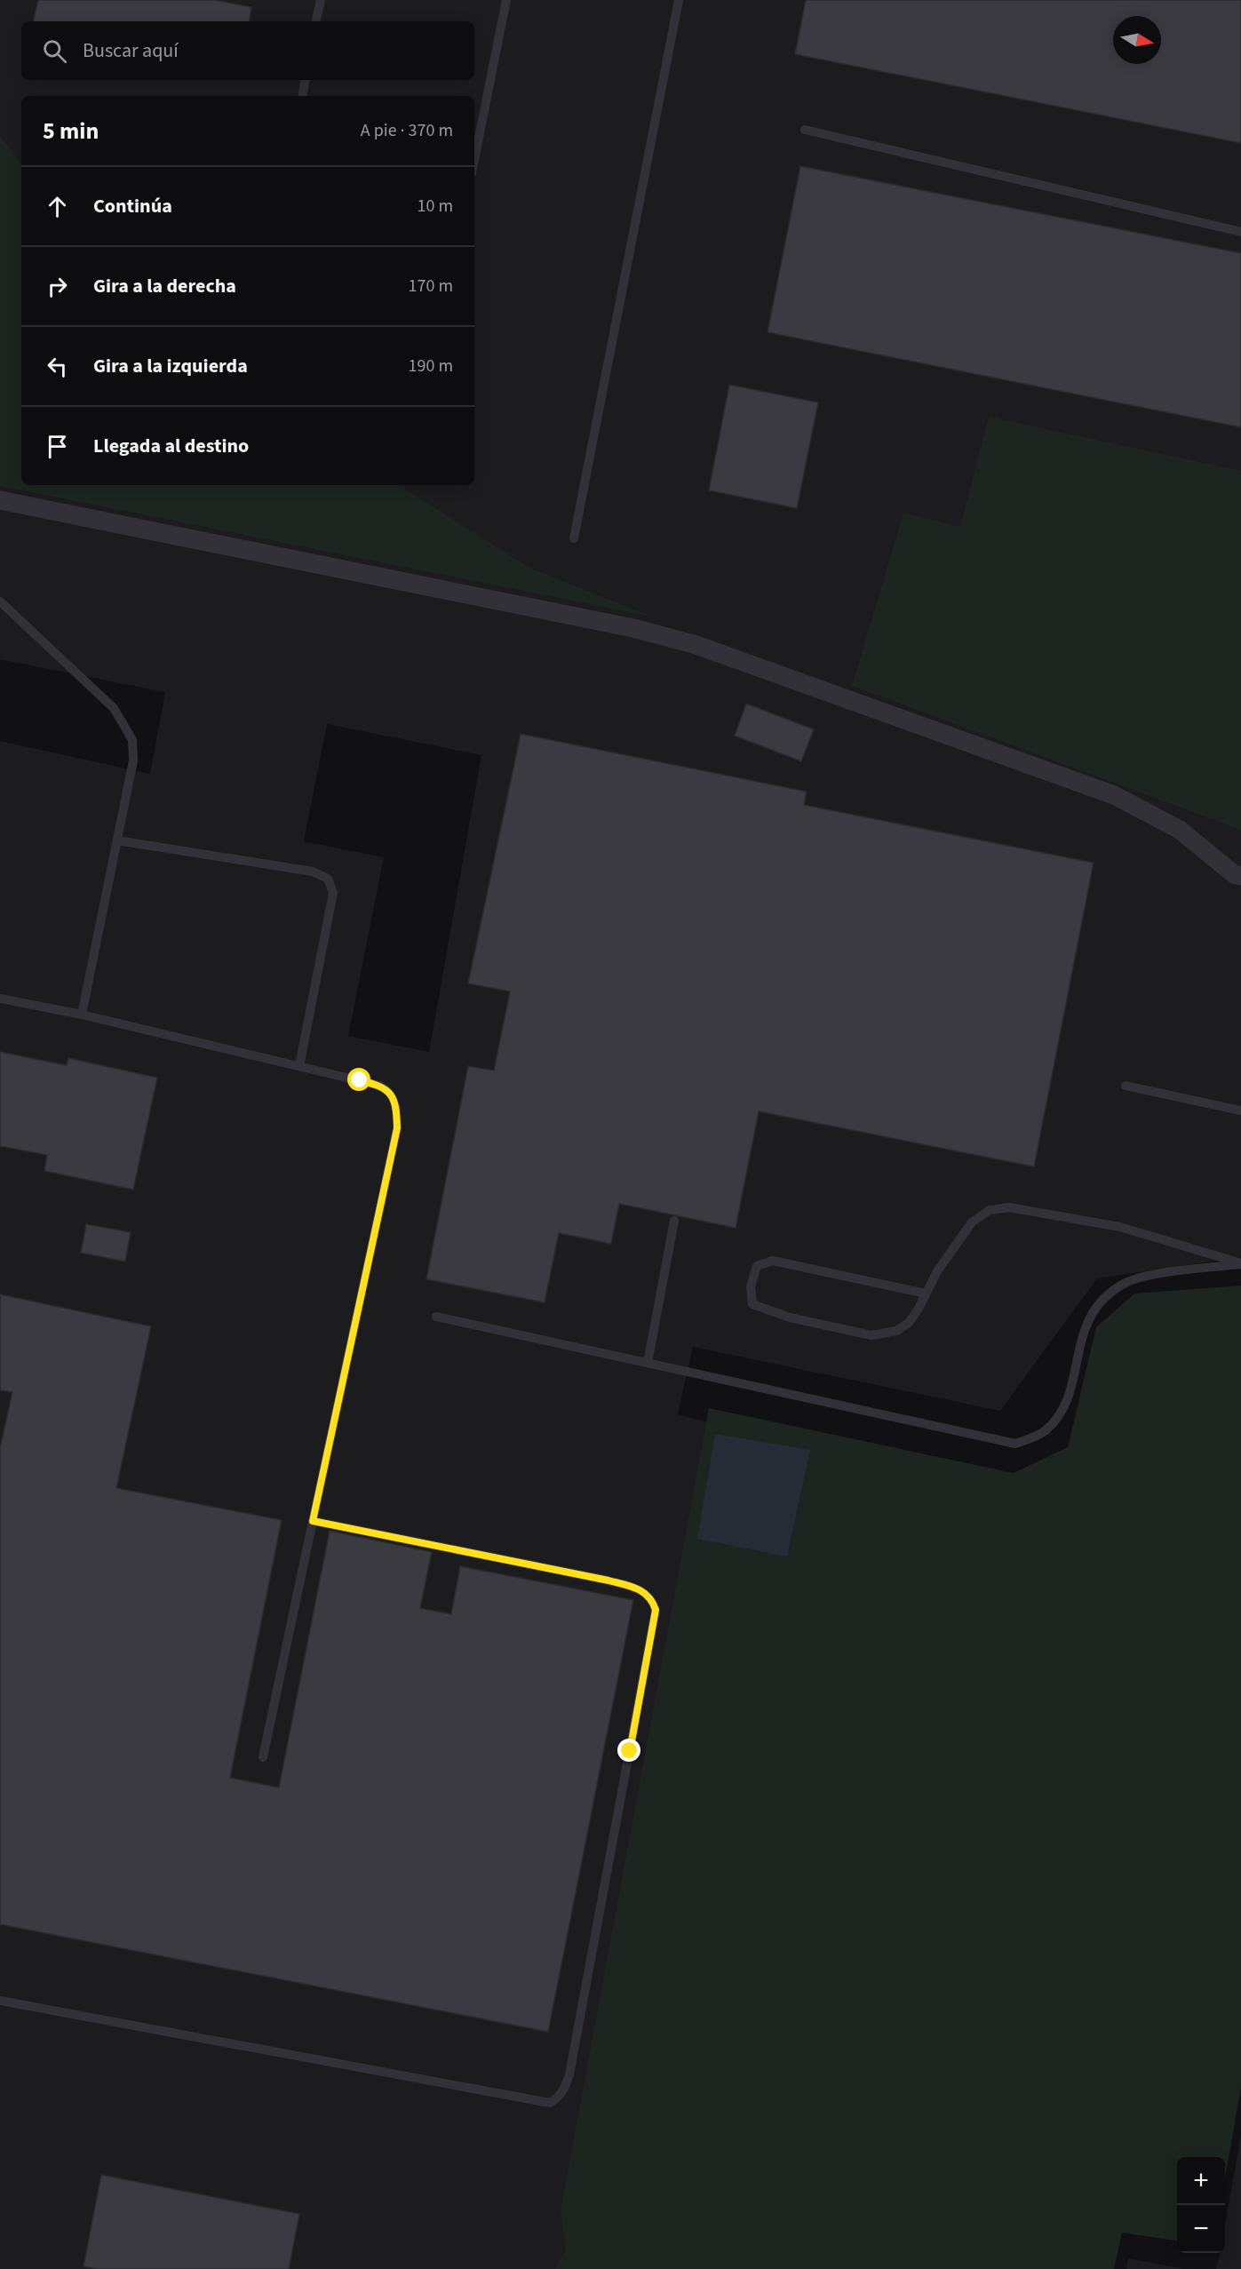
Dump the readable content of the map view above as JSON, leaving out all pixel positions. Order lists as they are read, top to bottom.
{
  "north": "right",
  "page": {
    "search": "Buscar aquí",
    "heading": ["5 min", "A pie · 370 m"],
    "list": [
      ["Continúa", "10 m"],
      ["Gira a la derecha", "170 m"],
      ["Gira a la izquierda", "190 m"],
      "Llegada al destino"
    ],
    "map_buttons": ["+", "−"]
  }
}
